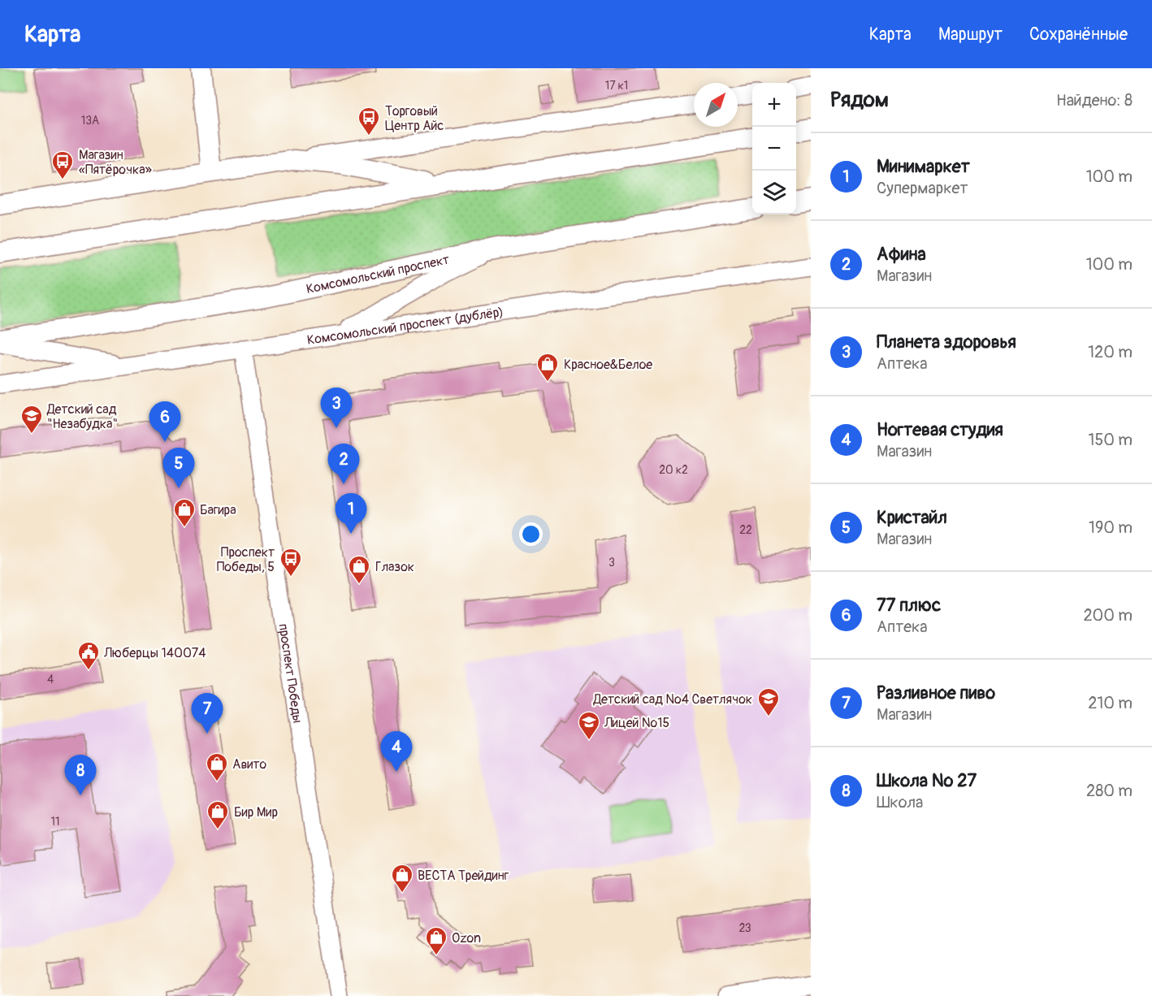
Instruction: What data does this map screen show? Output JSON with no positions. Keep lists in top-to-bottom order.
{
  "streets": {
    "main road": ["Комсомольский проспект"],
    "street": ["Комсомольский проспект (дублёр)", "проспект Победы"]
  },
  "crossings": [
    ["Комсомольский проспект (дублёр)", "проспект Победы"]
  ],
  "places": {
    "bus stop": ["Торговый Центр Айс", "Магазин «Пятёрочка»", "Проспект Победы, 5"],
    "shop": [
      "Красное&Белое",
      "Багира",
      "Глазок",
      "Авито",
      "Бир Мир",
      "ВЕСТА Трейдинг",
      "Ozon"
    ],
    "school or university": ["Детский сад \"Незабудка\"", "Детский сад №4 Светлячок", "Лицей №15"],
    "public building": ["Люберцы 140074"]
  },
  "house_numbers": [
    "17 к1",
    "13А",
    "20 к2",
    "22",
    "3",
    "4",
    "11",
    "23"
  ],
  "north": "top right",
  "page": {
    "header": "Карта",
    "nav": ["Карта", "Маршрут", "Сохранённые"],
    "heading": ["Рядом", "Найдено: 8"],
    "map_buttons": ["+", "−"],
    "list": [
      {
        "mark": "1",
        "name": "Минимаркет",
        "note": "Супермаркет",
        "value": "100 m"
      },
      {
        "mark": "2",
        "name": "Афина",
        "note": "Магазин",
        "value": "100 m"
      },
      {
        "mark": "3",
        "name": "Планета здоровья",
        "note": "Аптека",
        "value": "120 m"
      },
      {
        "mark": "4",
        "name": "Ногтевая студия",
        "note": "Магазин",
        "value": "150 m"
      },
      {
        "mark": "5",
        "name": "Кристайл",
        "note": "Магазин",
        "value": "190 m"
      },
      {
        "mark": "6",
        "name": "77 плюс",
        "note": "Аптека",
        "value": "200 m"
      },
      {
        "mark": "7",
        "name": "Разливное пиво",
        "note": "Магазин",
        "value": "210 m"
      },
      {
        "mark": "8",
        "name": "Школа № 27",
        "note": "Школа",
        "value": "280 m"
      }
    ],
    "pins": [
      "3",
      "6",
      "2",
      "5",
      "1",
      "7",
      "4",
      "8"
    ]
  }
}
